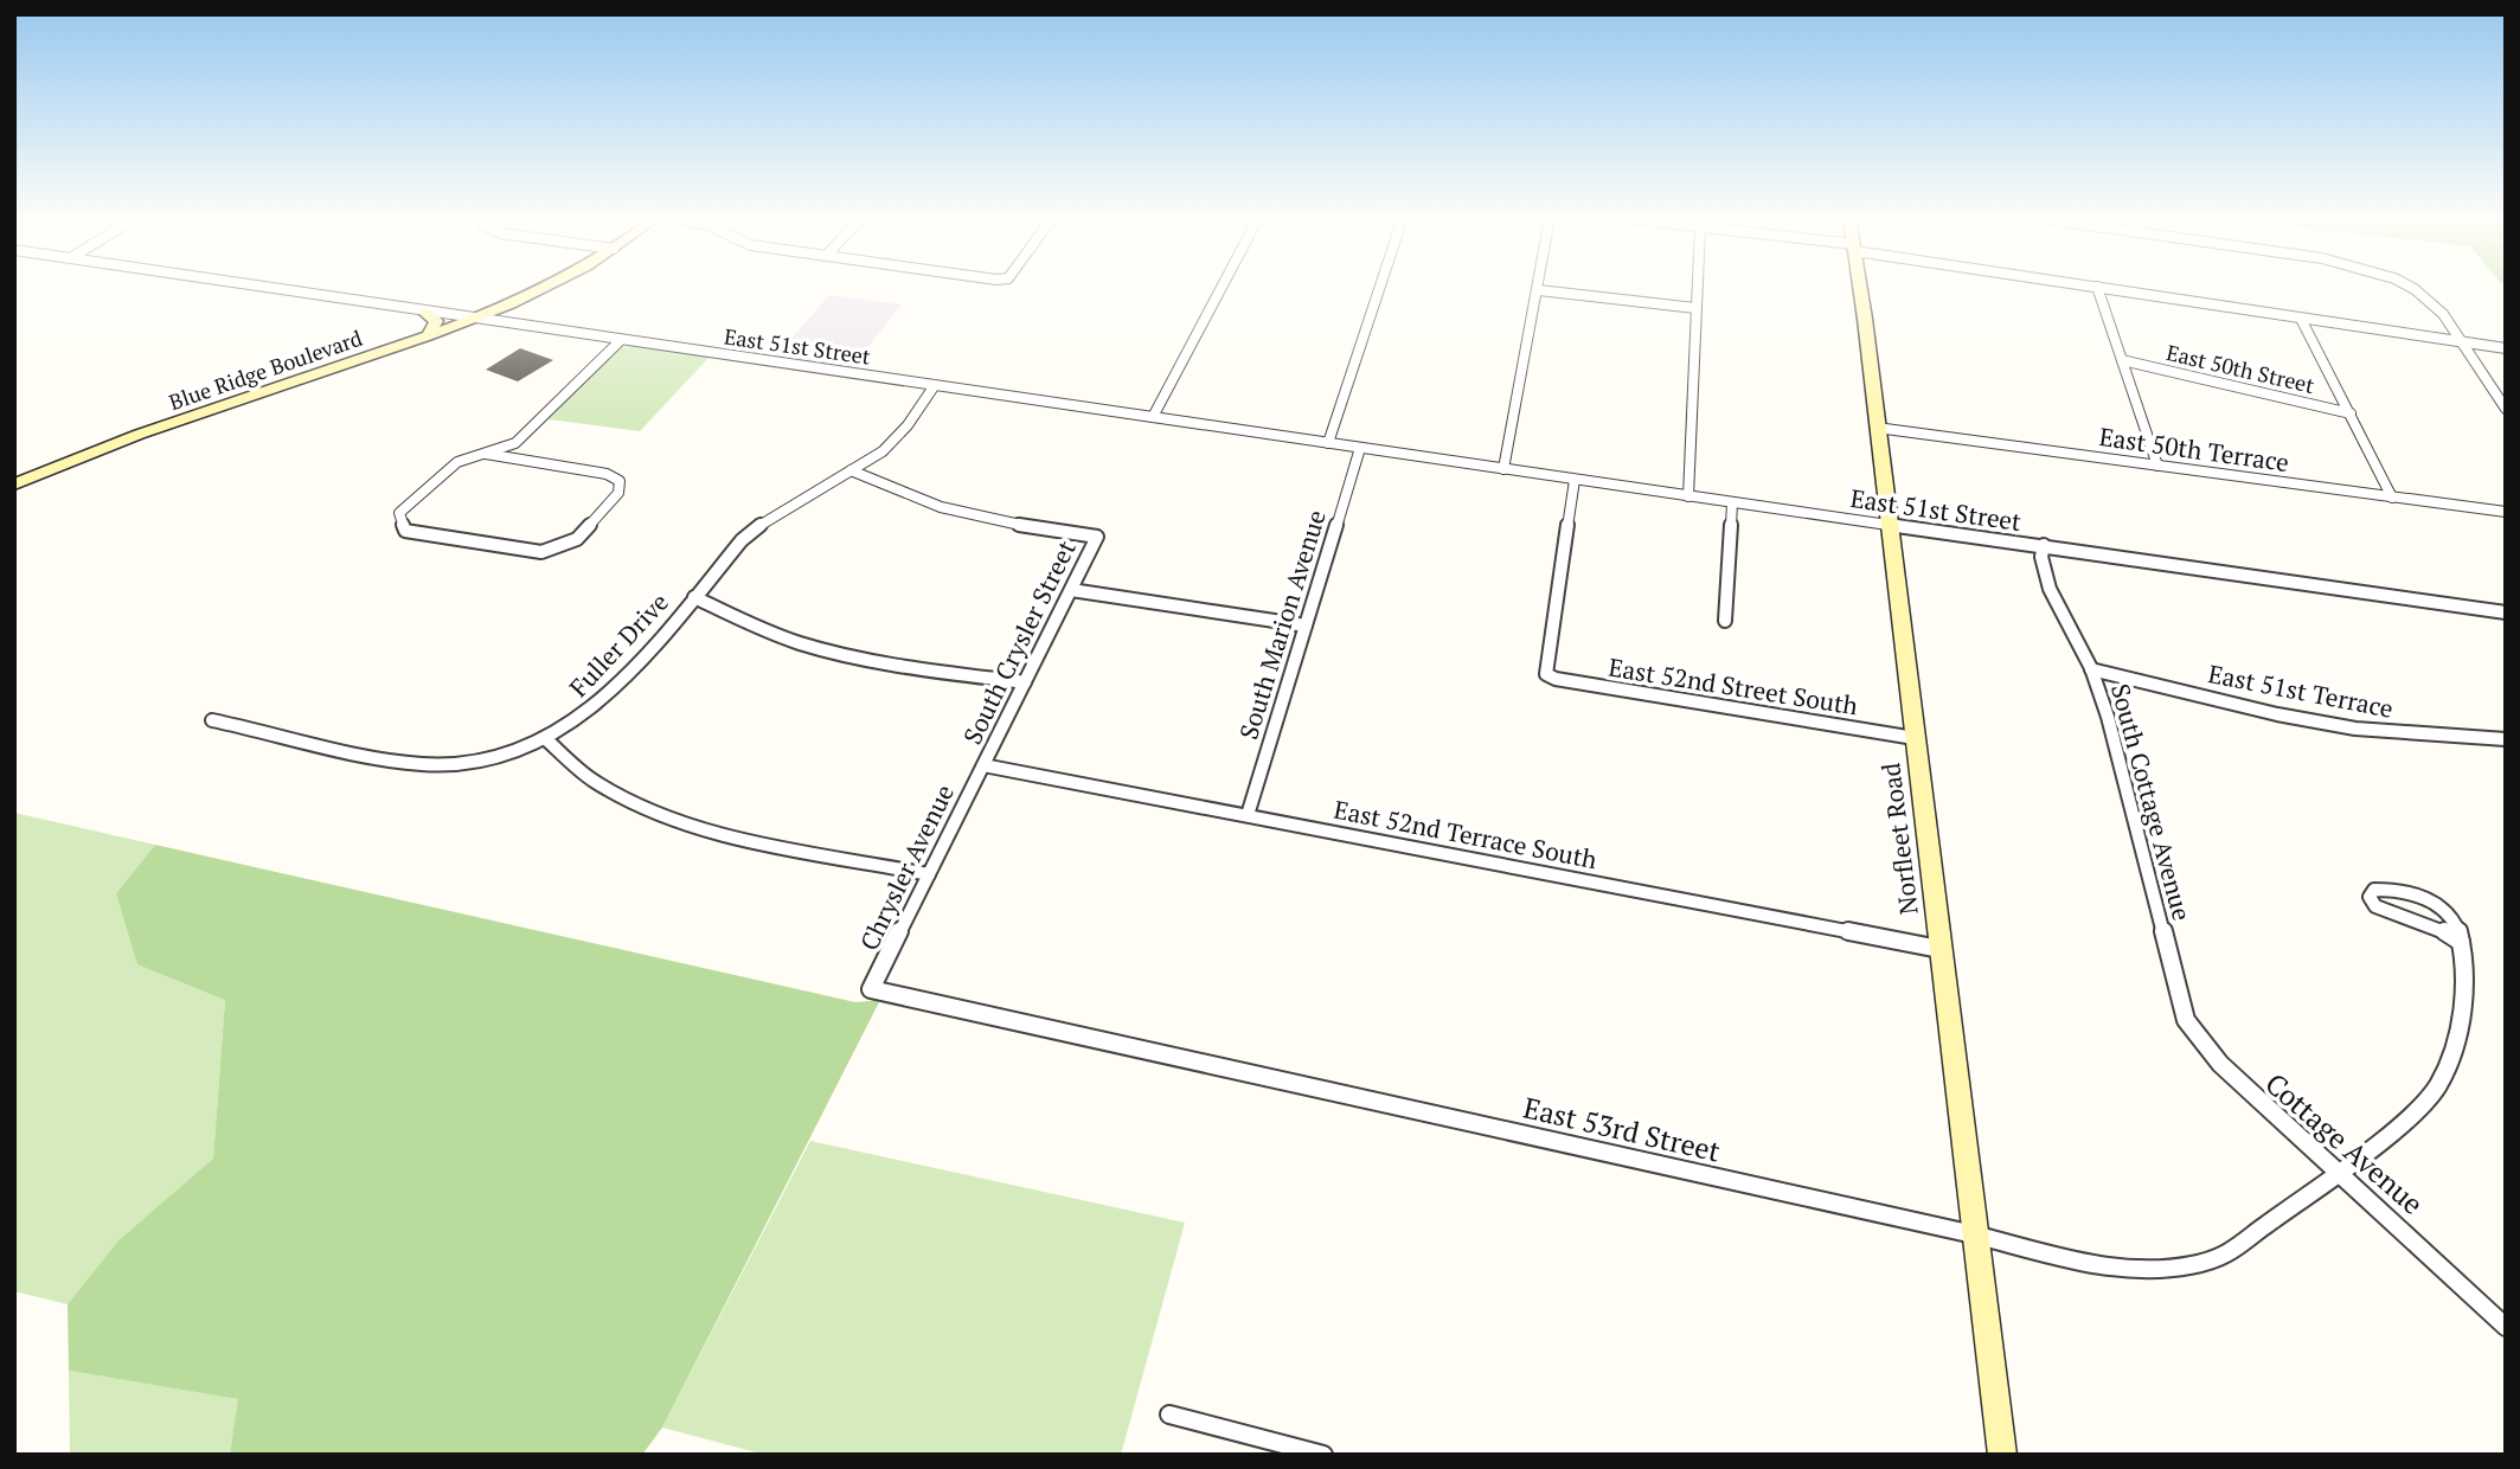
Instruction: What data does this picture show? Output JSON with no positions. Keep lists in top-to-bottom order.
{
  "streets": {
    "street": [
      "East 51st Street",
      "East 50th Street",
      "Blue Ridge Boulevard",
      "East 50th Terrace",
      "South Marion Avenue",
      "South Crysler Street",
      "Fuller Drive",
      "East 52nd Street South",
      "East 51st Terrace",
      "South Cottage Avenue",
      "East 52nd Terrace South",
      "Norfleet Road",
      "Chrysler Avenue",
      "East 53rd Street",
      "Cottage Avenue"
    ]
  },
  "crossings": [
    ["East 51st Street", "Blue Ridge Boulevard"],
    ["East 51st Street", "South Marion Avenue"],
    ["East 51st Street", "Fuller Drive"],
    ["East 51st Street", "East 52nd Street South"],
    ["East 51st Street", "South Cottage Avenue"],
    ["East 51st Street", "Norfleet Road"],
    ["East 50th Terrace", "Norfleet Road"],
    ["South Marion Avenue", "East 52nd Terrace South"],
    ["South Crysler Street", "Fuller Drive"],
    ["South Crysler Street", "East 52nd Terrace South"],
    ["South Crysler Street", "Chrysler Avenue"],
    ["East 52nd Street South", "Norfleet Road"],
    ["East 51st Terrace", "South Cottage Avenue"],
    ["South Cottage Avenue", "Cottage Avenue"],
    ["East 52nd Terrace South", "Norfleet Road"],
    ["East 52nd Terrace South", "Chrysler Avenue"],
    ["Norfleet Road", "East 53rd Street"],
    ["Chrysler Avenue", "East 53rd Street"],
    ["East 53rd Street", "Cottage Avenue"]
  ]
}
